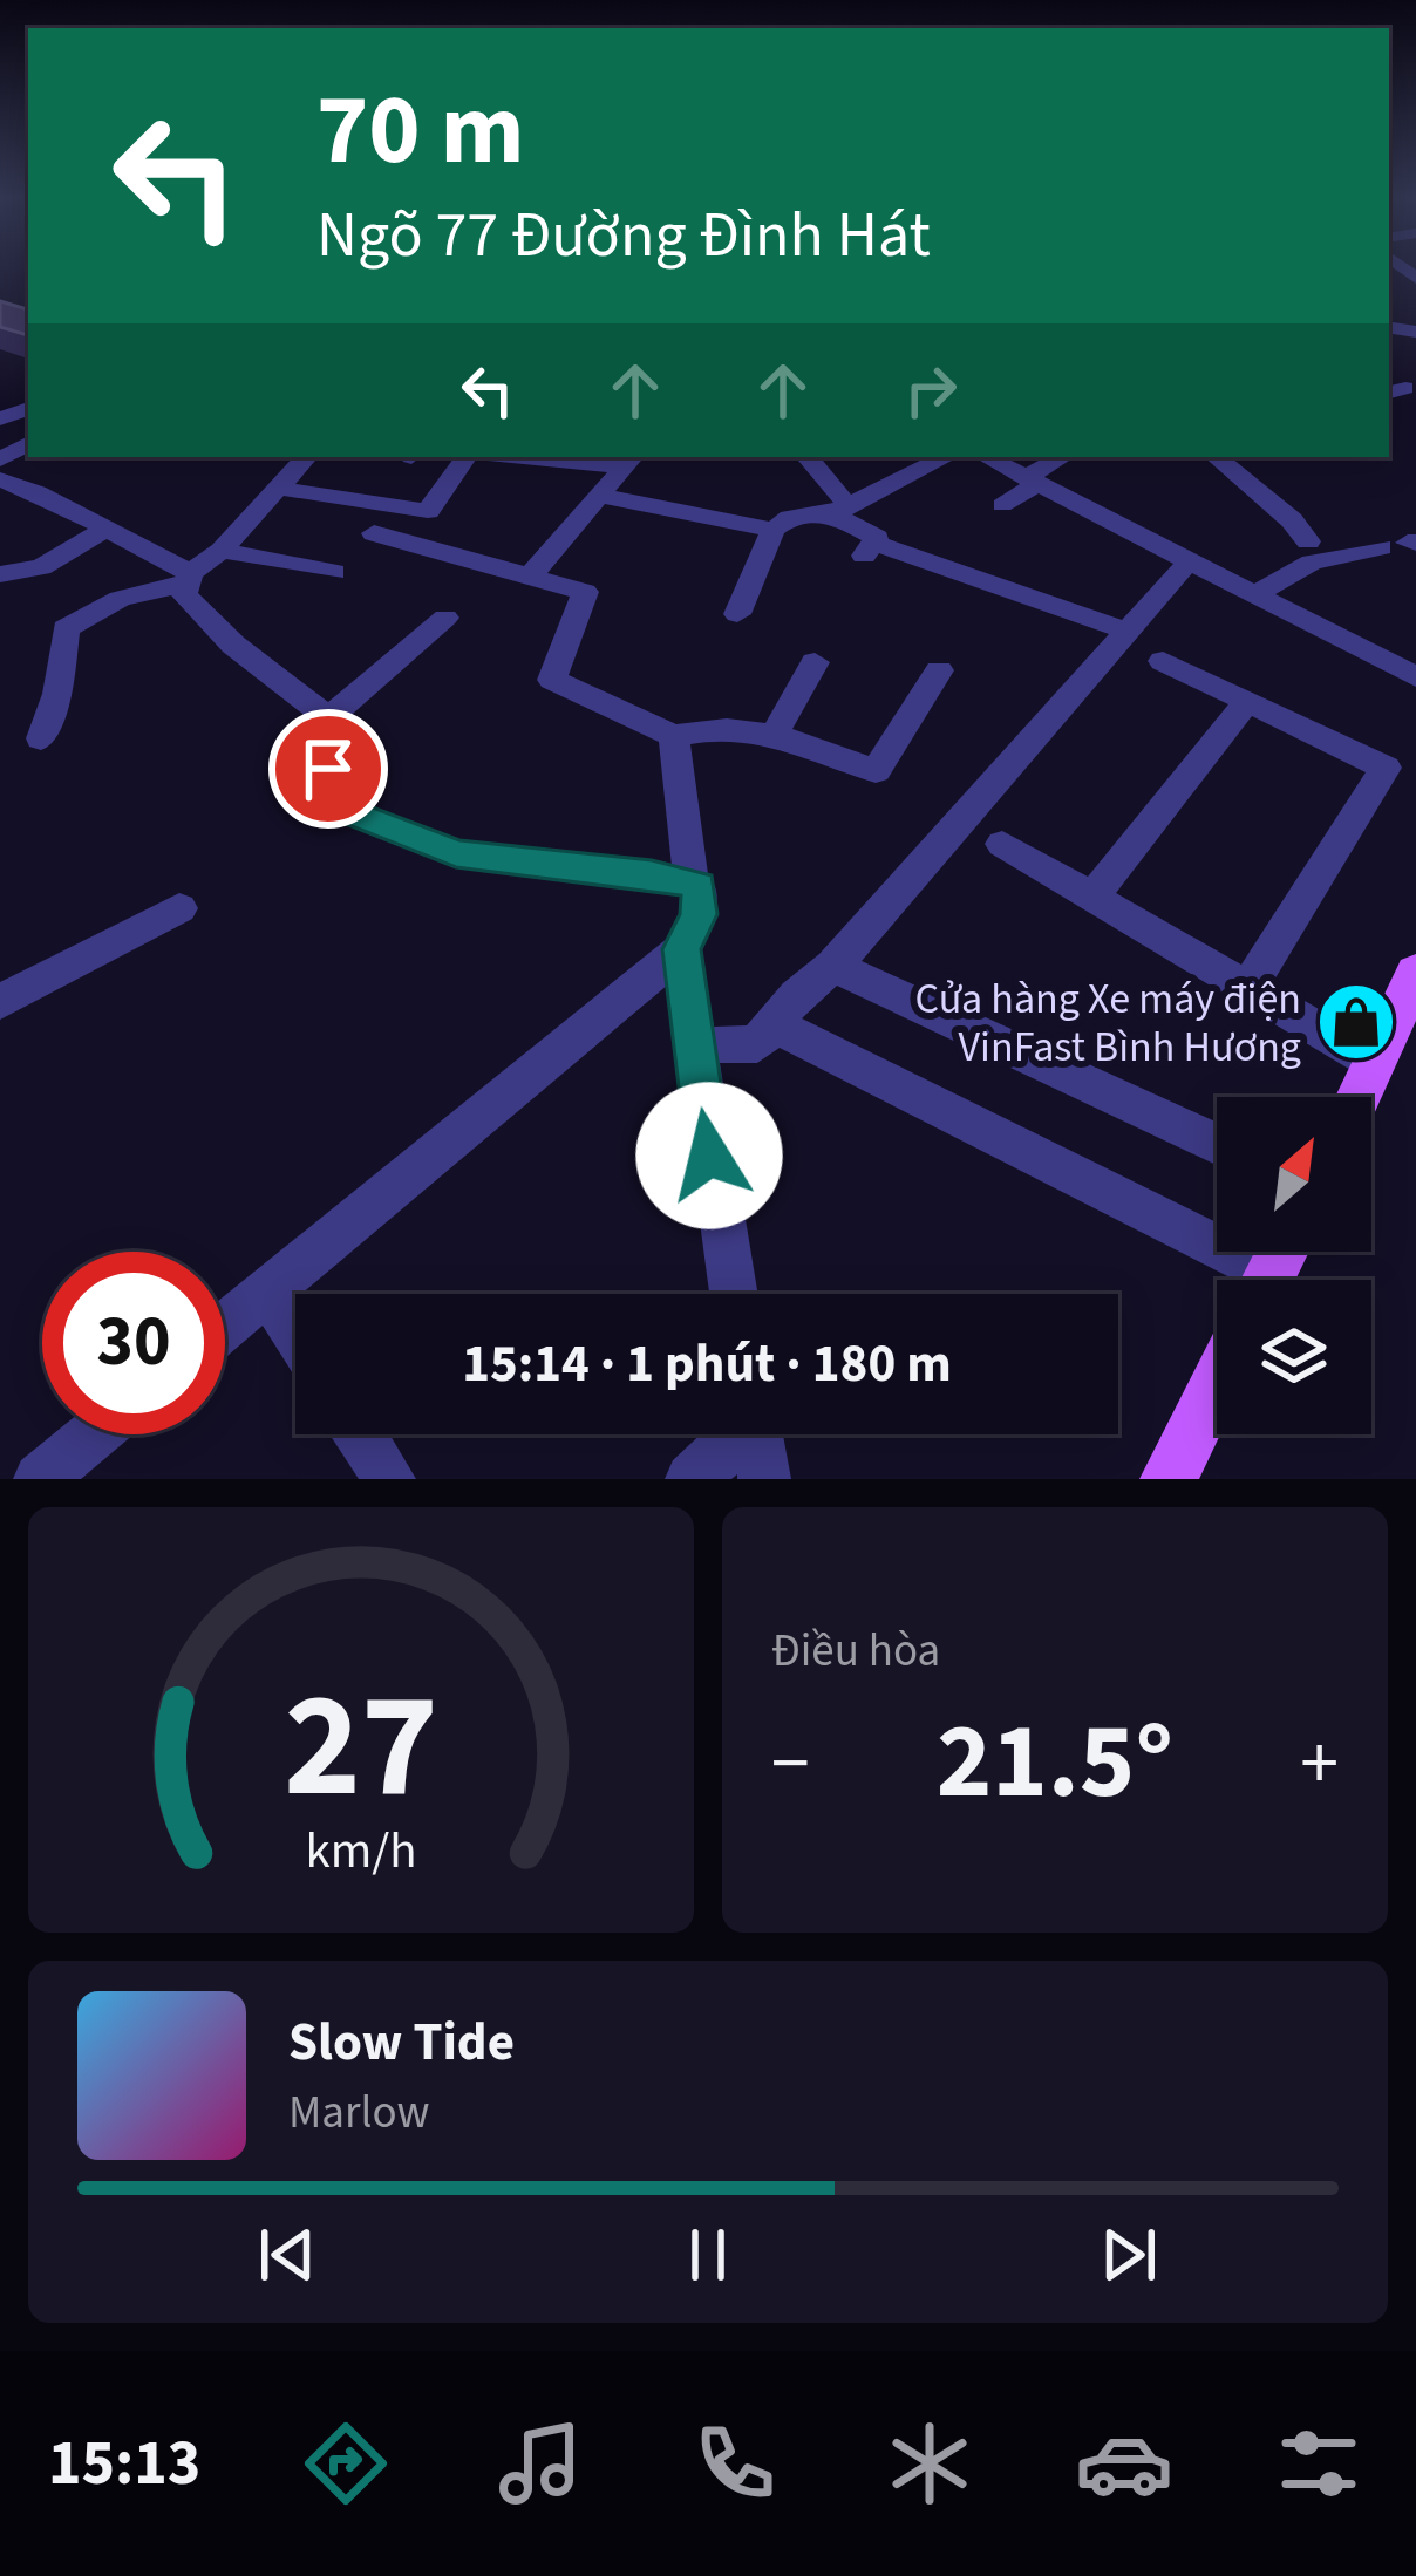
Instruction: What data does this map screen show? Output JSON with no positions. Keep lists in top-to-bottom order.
{
  "places": {
    "shop": ["Cửa hàng Xe máy điện VinFast Bình Hương"]
  },
  "north": "top right",
  "page": {
    "turn": ["70 m", "Ngõ 77 Đường Đình Hát"],
    "limit": "30",
    "trip": "15:14 · 1 phút · 180 m",
    "tile": "Điều hòa",
    "heat": ["−", "21.5°", "+"],
    "song": ["Slow Tide", "Marlow"],
    "tabs": "15:13",
    "gauge": ["27", "km/h"]
  }
}
